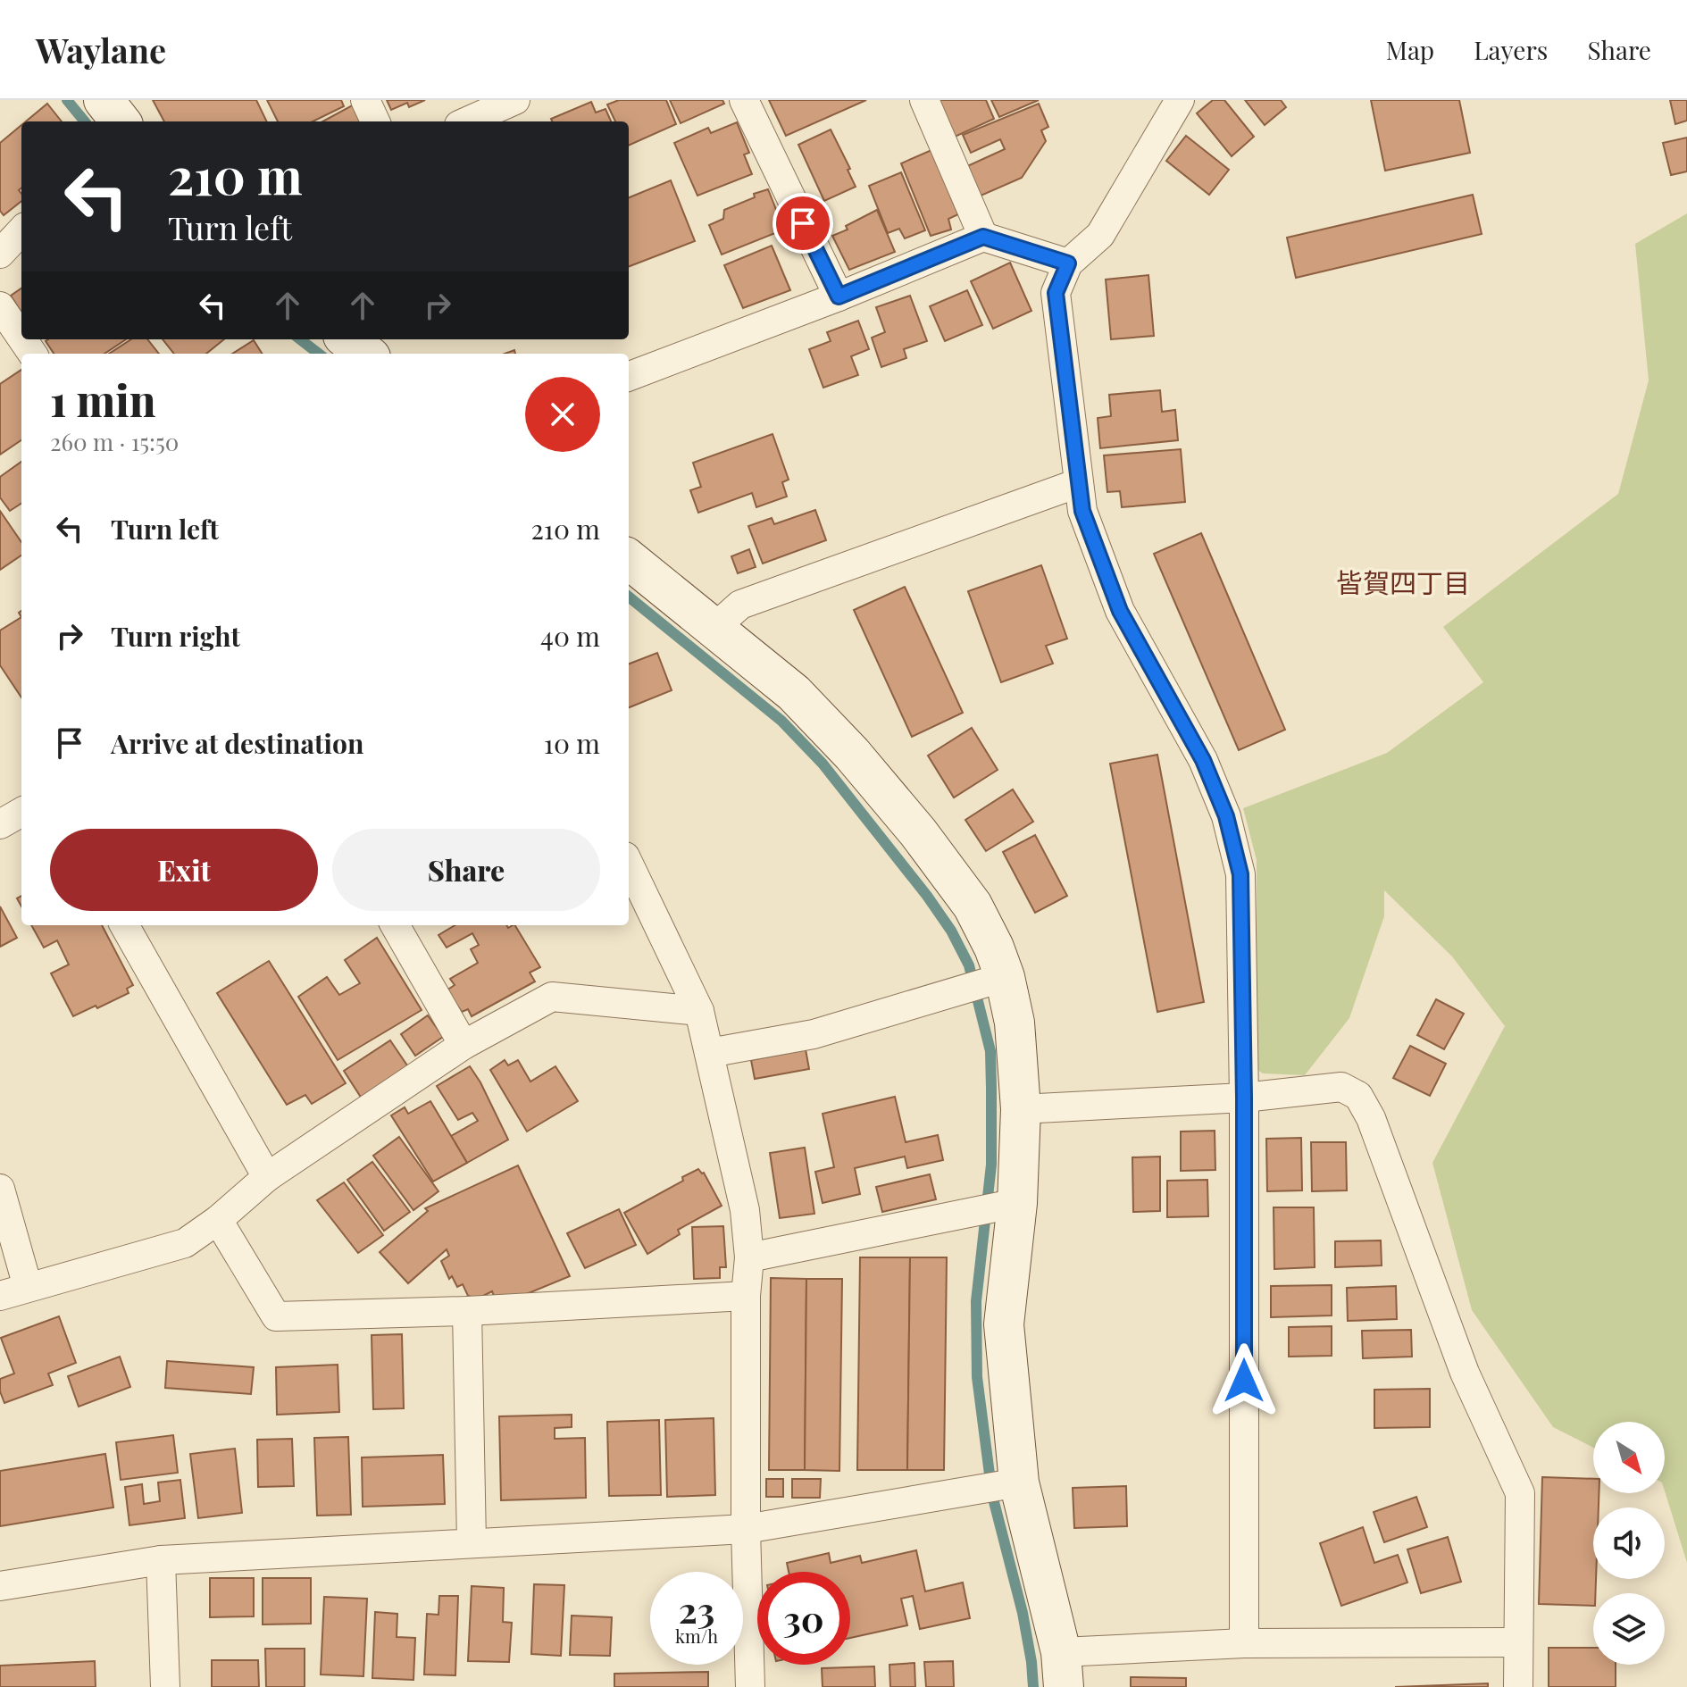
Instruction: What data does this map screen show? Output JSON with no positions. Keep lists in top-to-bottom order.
{
  "districts": ["皆賀四丁目"],
  "north": "bottom right",
  "page": {
    "header": "Waylane",
    "nav": ["Map", "Layers", "Share"],
    "turn": ["210 m", "Turn left"],
    "heading": ["1 min", "260 m · 15:50"],
    "list": [
      {
        "name": "Turn left",
        "value": "210 m"
      },
      {
        "name": "Turn right",
        "value": "40 m"
      },
      {
        "name": "Arrive at destination",
        "value": "10 m"
      }
    ],
    "buttons": ["Exit", "Share"],
    "speed": "23 km/h",
    "limit": "30"
  }
}
